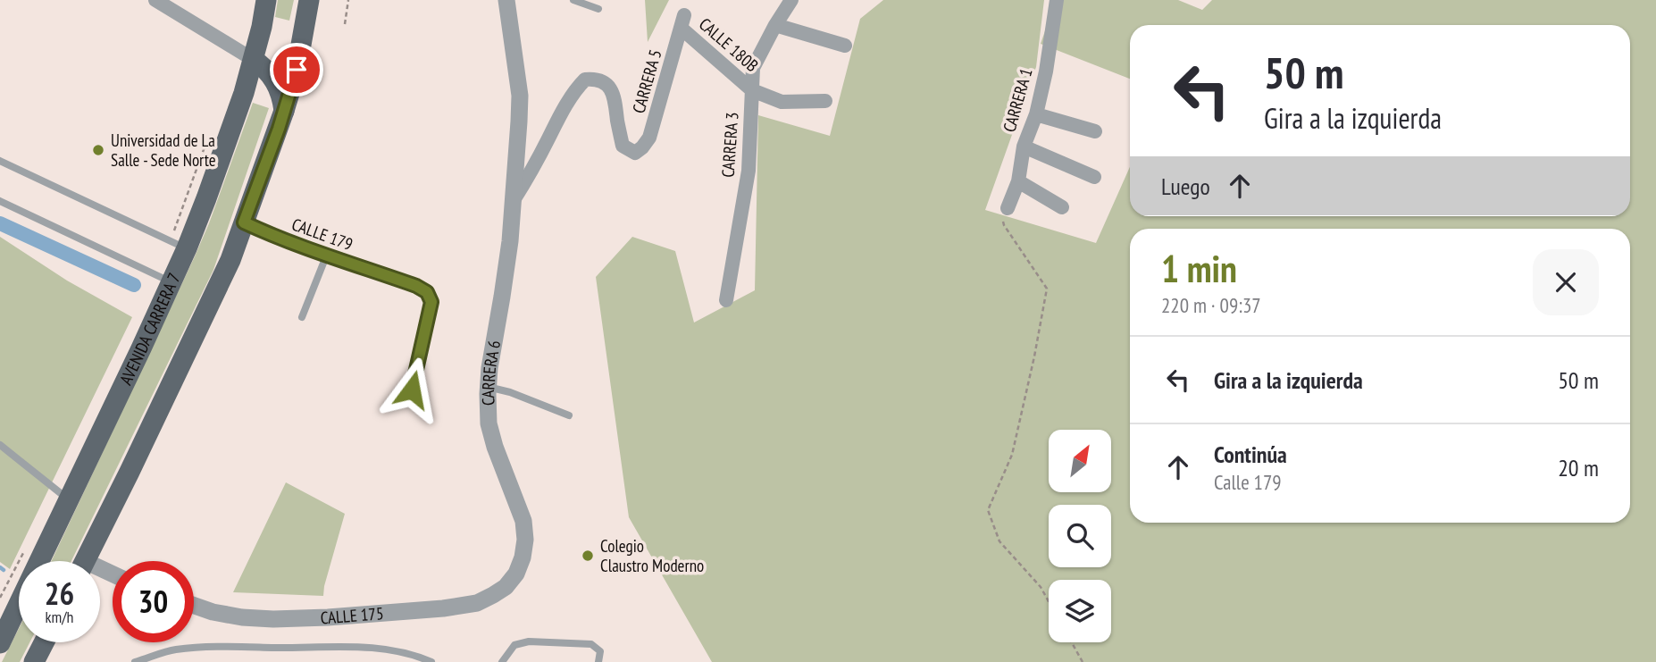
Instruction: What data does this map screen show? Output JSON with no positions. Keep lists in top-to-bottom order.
{
  "streets": {
    "main road": ["AVENIDA CARRERA 7"],
    "street": [
      "CALLE 180B",
      "CARRERA 5",
      "CARRERA 1",
      "CARRERA 3",
      "CALLE 179",
      "CARRERA 6",
      "CALLE 175"
    ]
  },
  "crossings": [
    ["CALLE 180B", "CARRERA 5"],
    ["CALLE 180B", "CARRERA 3"],
    ["CARRERA 5", "CARRERA 6"],
    ["CARRERA 6", "CALLE 175"]
  ],
  "places": ["Universidad de La Salle - Sede Norte", "Colegio Claustro Moderno"],
  "north": "top right",
  "page": {
    "turn": ["50 m", "Gira a la izquierda"],
    "then": "Luego",
    "heading": ["1 min", "220 m · 09:37"],
    "list": [
      {
        "name": "Gira a la izquierda",
        "value": "50 m"
      },
      {
        "name": "Continúa",
        "note": "Calle 179",
        "value": "20 m"
      }
    ],
    "speed": "26 km/h",
    "limit": "30"
  }
}
